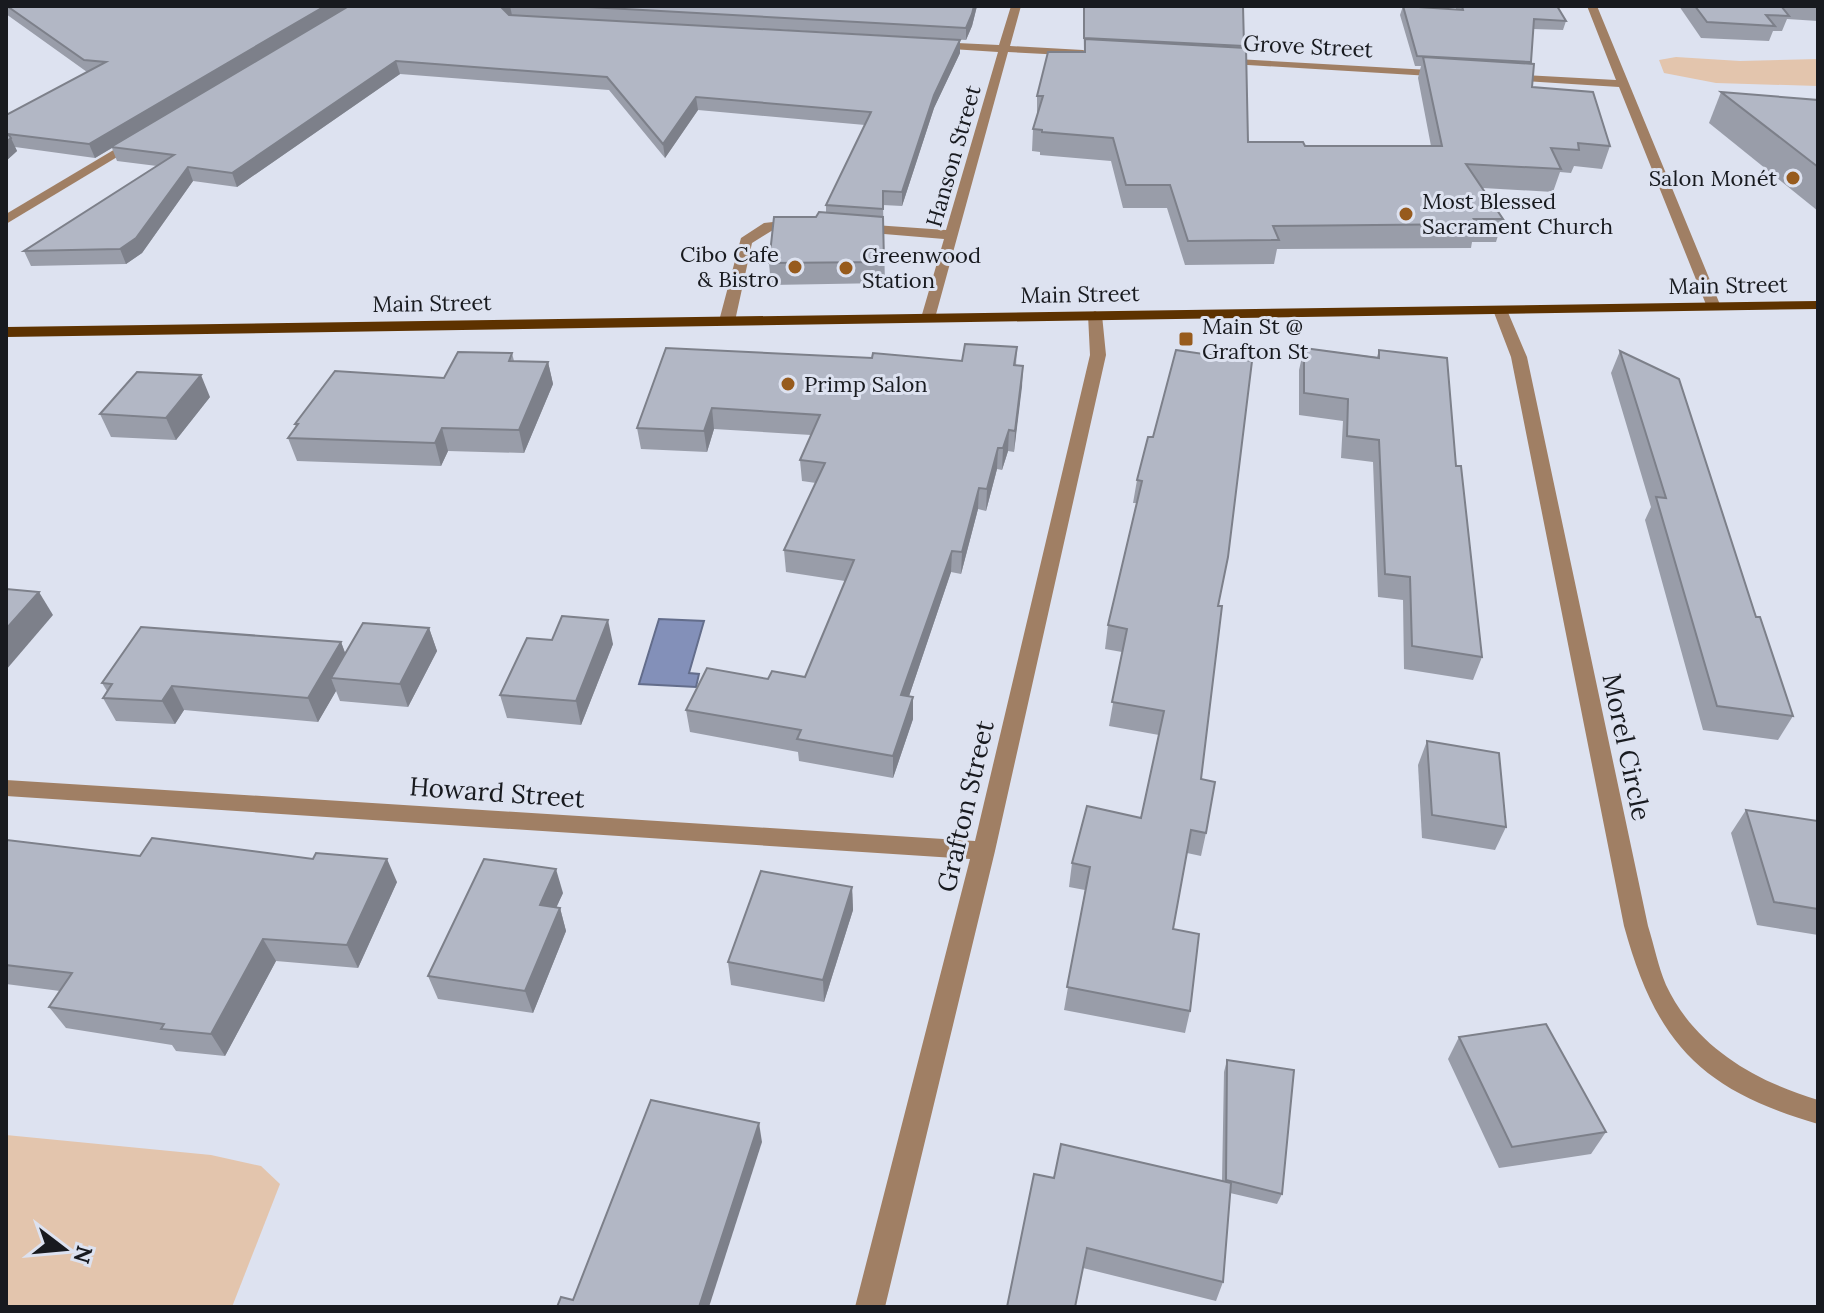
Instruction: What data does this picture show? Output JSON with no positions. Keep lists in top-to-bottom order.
{
  "streets": {
    "main road": ["Main Street"],
    "street": [
      "Grove Street",
      "Hanson Street",
      "Morel Circle",
      "Howard Street",
      "Grafton Street"
    ]
  },
  "crossings": [
    ["Hanson Street", "Main Street"],
    ["Main Street", "Morel Circle"],
    ["Main Street", "Grafton Street"],
    ["Howard Street", "Grafton Street"]
  ],
  "places": {
    "other": [
      "Salon Monét",
      "Most Blessed Sacrament Church",
      "Cibo Cafe & Bistro",
      "Greenwood Station",
      "Primp Salon"
    ],
    "transit": ["Main St @ Grafton St"]
  },
  "north": "right"
}
